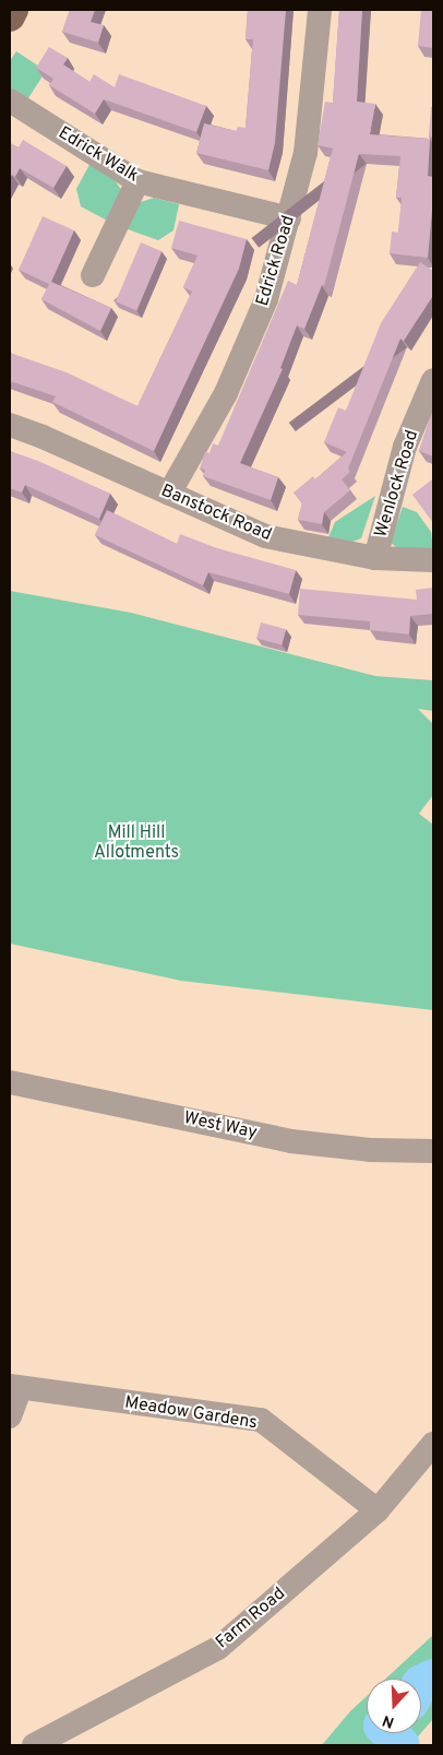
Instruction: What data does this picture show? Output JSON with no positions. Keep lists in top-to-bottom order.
{
  "streets": {
    "street": [
      "Edrick Walk",
      "Edrick Road",
      "Wenlock Road",
      "Banstock Road",
      "West Way",
      "Meadow Gardens",
      "Farm Road"
    ]
  },
  "crossings": [
    ["Edrick Walk", "Edrick Road"],
    ["Edrick Road", "Banstock Road"],
    ["Wenlock Road", "Banstock Road"],
    ["Meadow Gardens", "Farm Road"]
  ],
  "parks": ["Mill Hill Allotments"],
  "north": "bottom"
}
